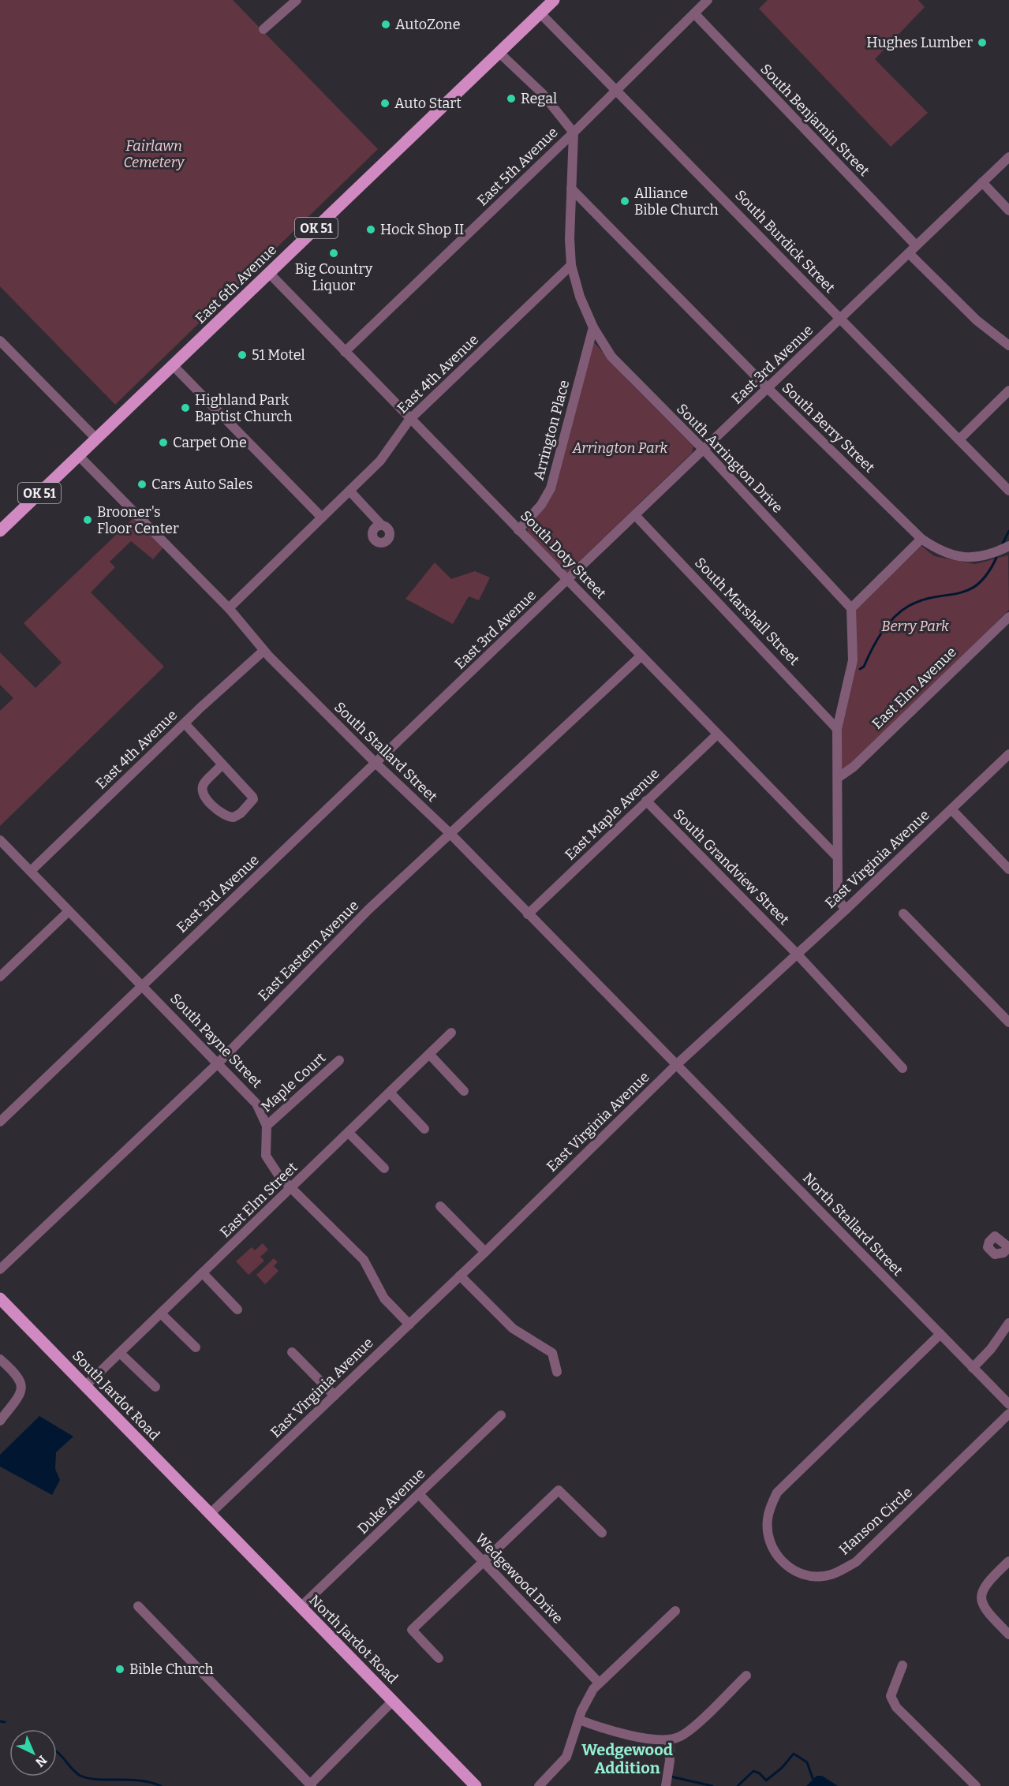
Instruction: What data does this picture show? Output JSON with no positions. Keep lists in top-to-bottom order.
{
  "streets": {
    "main road": [
      "OK 51",
      "East 6th Avenue",
      "South Jardot Road",
      "North Jardot Road"
    ],
    "street": [
      "South Benjamin Street",
      "East 5th Avenue",
      "South Burdick Street",
      "East 3rd Avenue",
      "East 4th Avenue",
      "South Berry Street",
      "Arrington Place",
      "South Arrington Drive",
      "South Doty Street",
      "South Marshall Street",
      "East Elm Avenue",
      "South Stallard Street",
      "East Maple Avenue",
      "East Virginia Avenue",
      "South Grandview Street",
      "East Eastern Avenue",
      "South Payne Street",
      "Maple Court",
      "East Elm Street",
      "North Stallard Street",
      "Duke Avenue",
      "Hanson Circle",
      "Wedgewood Drive"
    ]
  },
  "crossings": [
    ["South Benjamin Street", "East 5th Avenue"],
    ["South Benjamin Street", "East 3rd Avenue"],
    ["East 5th Avenue", "South Burdick Street"],
    ["East 5th Avenue", "South Arrington Drive"],
    ["East 5th Avenue", "South Doty Street"],
    ["South Burdick Street", "East 6th Avenue"],
    ["South Burdick Street", "East 3rd Avenue"],
    ["East 6th Avenue", "South Doty Street"],
    ["East 6th Avenue", "South Stallard Street"],
    ["East 3rd Avenue", "South Berry Street"],
    ["East 3rd Avenue", "South Arrington Drive"],
    ["East 3rd Avenue", "South Doty Street"],
    ["East 3rd Avenue", "South Marshall Street"],
    ["East 3rd Avenue", "South Stallard Street"],
    ["East 3rd Avenue", "South Payne Street"],
    ["East 4th Avenue", "South Arrington Drive"],
    ["East 4th Avenue", "South Doty Street"],
    ["East 4th Avenue", "South Stallard Street"],
    ["East 4th Avenue", "South Payne Street"],
    ["South Berry Street", "South Arrington Drive"],
    ["Arrington Place", "South Arrington Drive"],
    ["Arrington Place", "South Doty Street"],
    ["South Doty Street", "East Maple Avenue"],
    ["South Doty Street", "East Eastern Avenue"],
    ["South Stallard Street", "East Maple Avenue"],
    ["South Stallard Street", "East Virginia Avenue"],
    ["South Stallard Street", "East Eastern Avenue"],
    ["South Stallard Street", "North Stallard Street"],
    ["East Maple Avenue", "South Grandview Street"],
    ["East Virginia Avenue", "South Grandview Street"],
    ["East Virginia Avenue", "South Payne Street"],
    ["East Virginia Avenue", "North Stallard Street"],
    ["East Virginia Avenue", "South Jardot Road"],
    ["East Virginia Avenue", "North Jardot Road"],
    ["East Eastern Avenue", "South Payne Street"],
    ["South Payne Street", "Maple Court"],
    ["South Payne Street", "East Elm Street"],
    ["East Elm Street", "South Jardot Road"],
    ["North Stallard Street", "Hanson Circle"],
    ["South Jardot Road", "North Jardot Road"],
    ["Duke Avenue", "Wedgewood Drive"],
    ["Duke Avenue", "North Jardot Road"]
  ],
  "districts": ["Wedgewood Addition"],
  "parks": ["Fairlawn Cemetery", "Arrington Park", "Berry Park"],
  "places": [
    "AutoZone",
    "Hughes Lumber",
    "Regal",
    "Auto Start",
    "Alliance Bible Church",
    "Hock Shop II",
    "Big Country Liquor",
    "51 Motel",
    "Highland Park Baptist Church",
    "Carpet One",
    "Cars Auto Sales",
    "Brooner's Floor Center",
    "Bible Church"
  ],
  "north": "bottom right"
}
